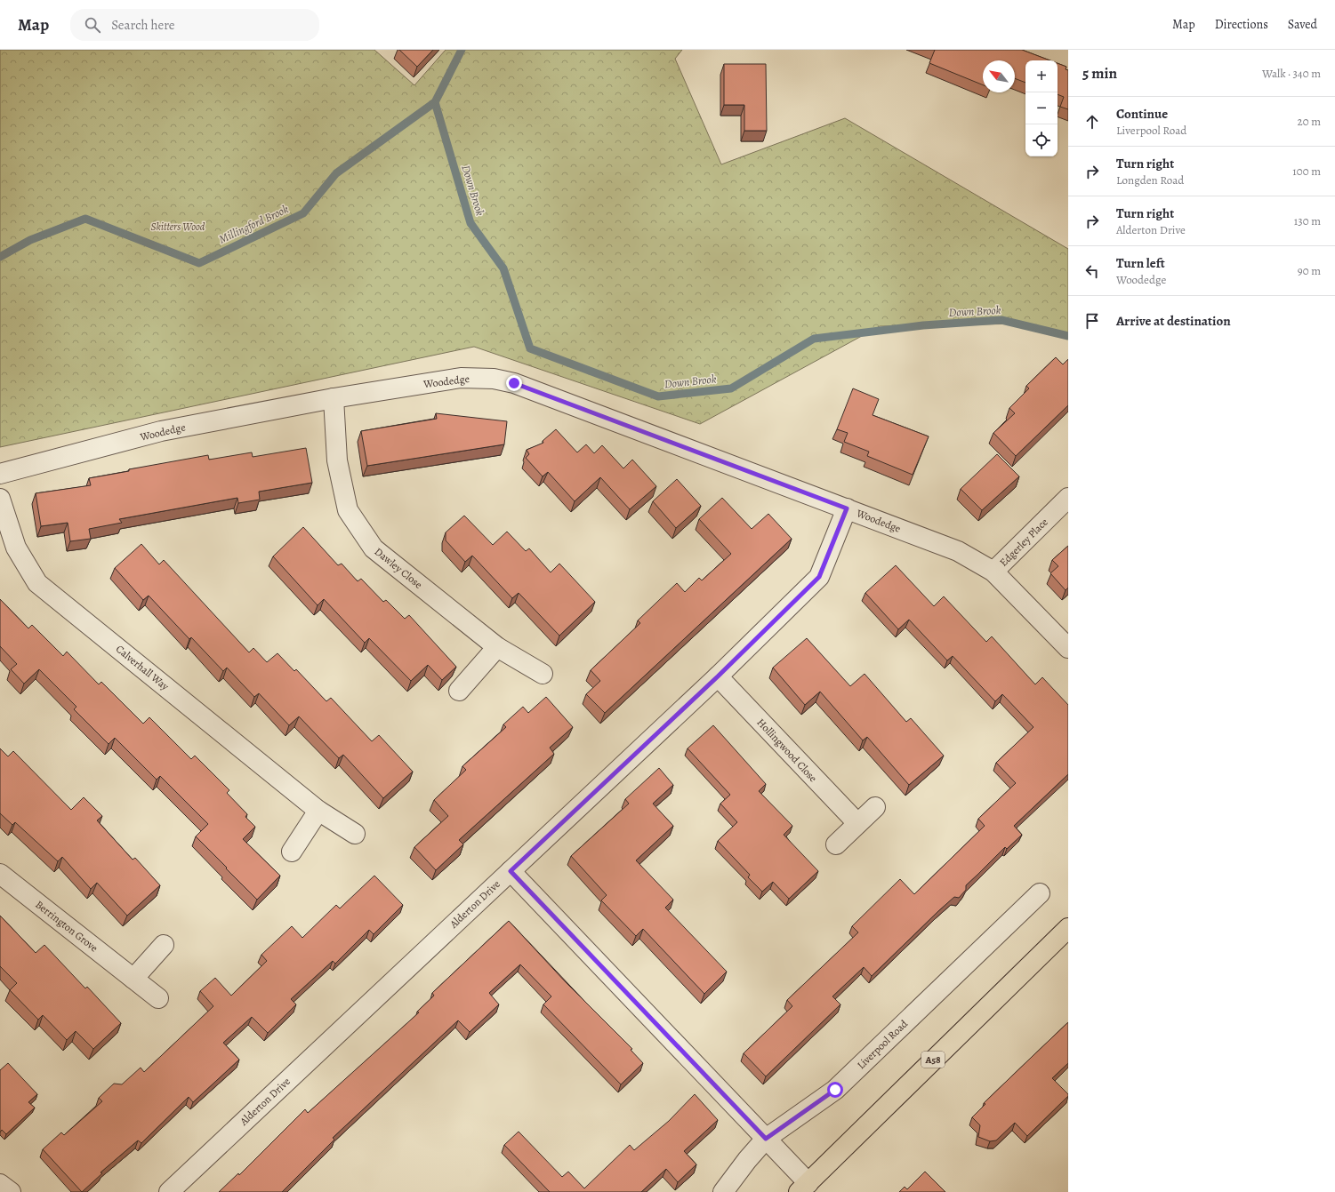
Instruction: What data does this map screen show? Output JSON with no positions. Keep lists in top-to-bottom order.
{
  "streets": {
    "main road": ["A58"],
    "street": [
      "Woodedge",
      "Edgerley Place",
      "Dawley Close",
      "Calverhall Way",
      "Hollingwood Close",
      "Alderton Drive",
      "Berrington Grove",
      "Liverpool Road"
    ]
  },
  "crossings": [
    ["Woodedge", "Edgerley Place"],
    ["Woodedge", "Dawley Close"],
    ["Woodedge", "Alderton Drive"],
    ["Hollingwood Close", "Alderton Drive"]
  ],
  "water": ["Down Brook", "Millingford Brook"],
  "parks": ["Skitters Wood"],
  "north": "top left",
  "page": {
    "header": "Map",
    "search": "Search here",
    "nav": ["Map", "Directions", "Saved"],
    "heading": ["5 min", "Walk · 340 m"],
    "map_buttons": ["+", "−"],
    "list": [
      ["Continue", "Liverpool Road", "20 m"],
      ["Turn right", "Longden Road", "100 m"],
      ["Turn right", "Alderton Drive", "130 m"],
      ["Turn left", "Woodedge", "90 m"],
      "Arrive at destination"
    ]
  }
}
